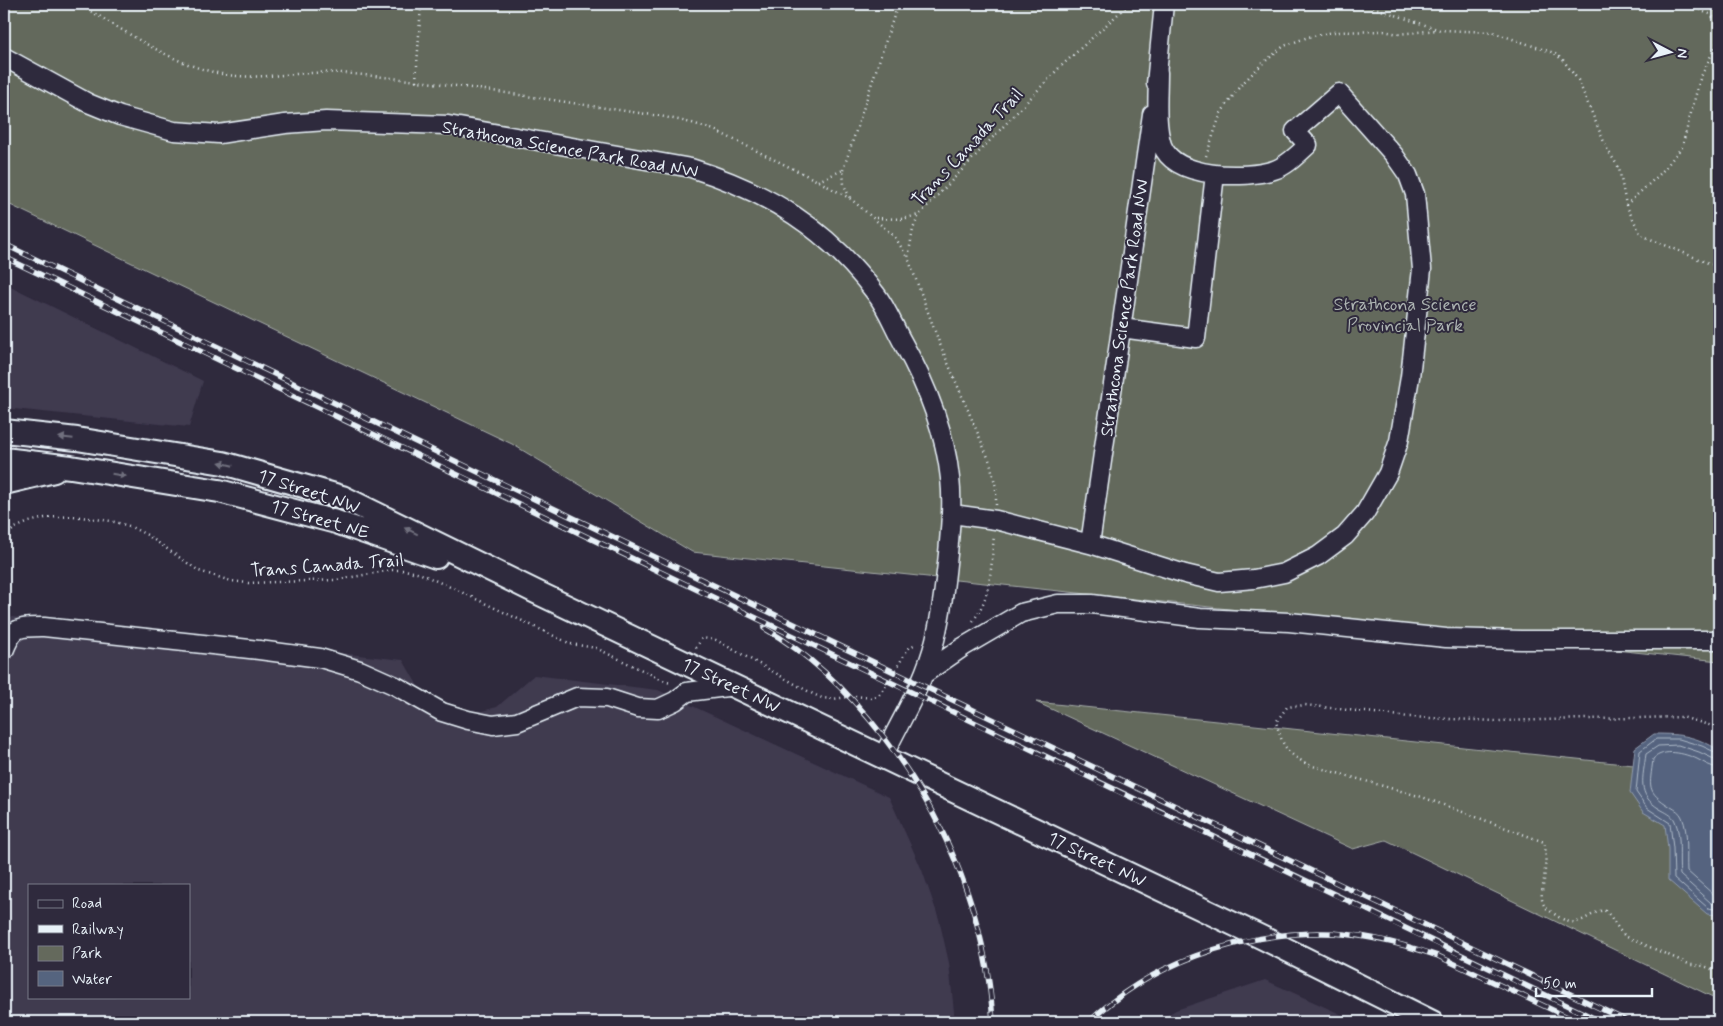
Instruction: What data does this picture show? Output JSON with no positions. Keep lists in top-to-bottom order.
{
  "streets": {
    "main road": ["17 Street NW", "17 Street NE"],
    "street": ["Strathcona Science Park Road NW"],
    "path": ["Trans Canada Trail"]
  },
  "crossings": [
    ["Strathcona Science Park Road NW", "17 Street NW"],
    ["17 Street NW", "17 Street NE"]
  ],
  "one_way": ["17 Street NW", "17 Street NE"],
  "parks": ["Strathcona Science Provincial Park"],
  "legend": [
    "Road",
    "Railway",
    "Park",
    "Water"
  ],
  "scale_bar": "50 m",
  "north": "right"
}
